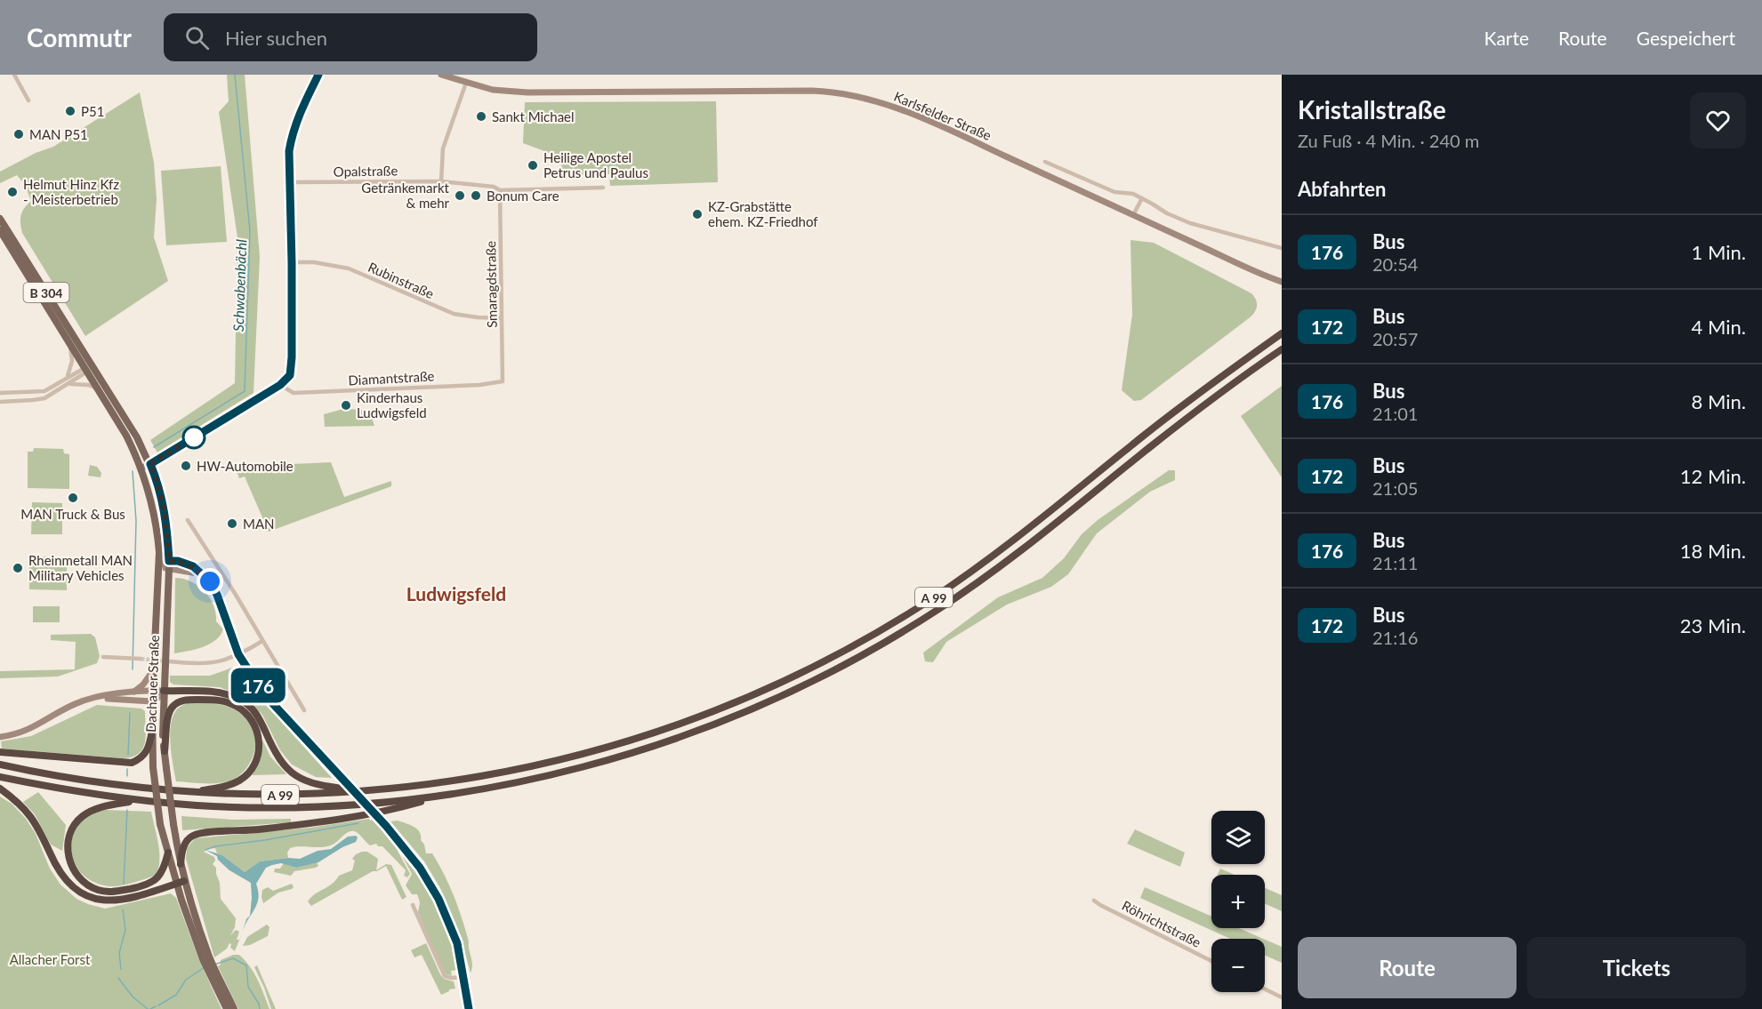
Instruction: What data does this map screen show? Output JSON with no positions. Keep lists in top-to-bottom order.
{
  "streets": {
    "highway": ["A 99"],
    "main road": ["B 304", "Dachauer Straße"],
    "street": [
      "Karlsfelder Straße",
      "Opalstraße",
      "Rubinstraße",
      "Smaragdstraße",
      "Diamantstraße",
      "Röhrichtstraße"
    ]
  },
  "crossings": [
    ["Opalstraße", "Smaragdstraße"],
    ["Rubinstraße", "Smaragdstraße"],
    ["Smaragdstraße", "Diamantstraße"]
  ],
  "districts": ["Ludwigsfeld"],
  "water": ["Schwabenbächl"],
  "parks": ["Allacher Forst"],
  "places": [
    "P51",
    "Sankt Michael",
    "MAN P51",
    "Heilige Apostel Petrus und Paulus",
    "Helmut Hinz Kfz - Meisterbetrieb",
    "Getränkemarkt & mehr",
    "Bonum Care",
    "KZ-Grabstätte ehem. KZ-Friedhof",
    "Kinderhaus Ludwigsfeld",
    "HW-Automobile",
    "MAN Truck & Bus",
    "MAN",
    "Rheinmetall MAN Military Vehicles"
  ],
  "lines": ["bus line 176"],
  "page": {
    "header": "Commutr",
    "search": "Hier suchen",
    "nav": ["Karte", "Route", "Gespeichert"],
    "on_map": "176",
    "heading": [
      ["Kristallstraße", "Zu Fuß · 4 Min. · 240 m"],
      "Abfahrten"
    ],
    "list": [
      {
        "mark": "176",
        "name": "Bus",
        "note": "20:54",
        "value": "1 Min."
      },
      {
        "mark": "172",
        "name": "Bus",
        "note": "20:57",
        "value": "4 Min."
      },
      {
        "mark": "176",
        "name": "Bus",
        "note": "21:01",
        "value": "8 Min."
      },
      {
        "mark": "172",
        "name": "Bus",
        "note": "21:05",
        "value": "12 Min."
      },
      {
        "mark": "176",
        "name": "Bus",
        "note": "21:11",
        "value": "18 Min."
      },
      {
        "mark": "172",
        "name": "Bus",
        "note": "21:16",
        "value": "23 Min."
      }
    ],
    "map_buttons": ["+", "−"],
    "buttons": ["Route", "Tickets"]
  }
}
